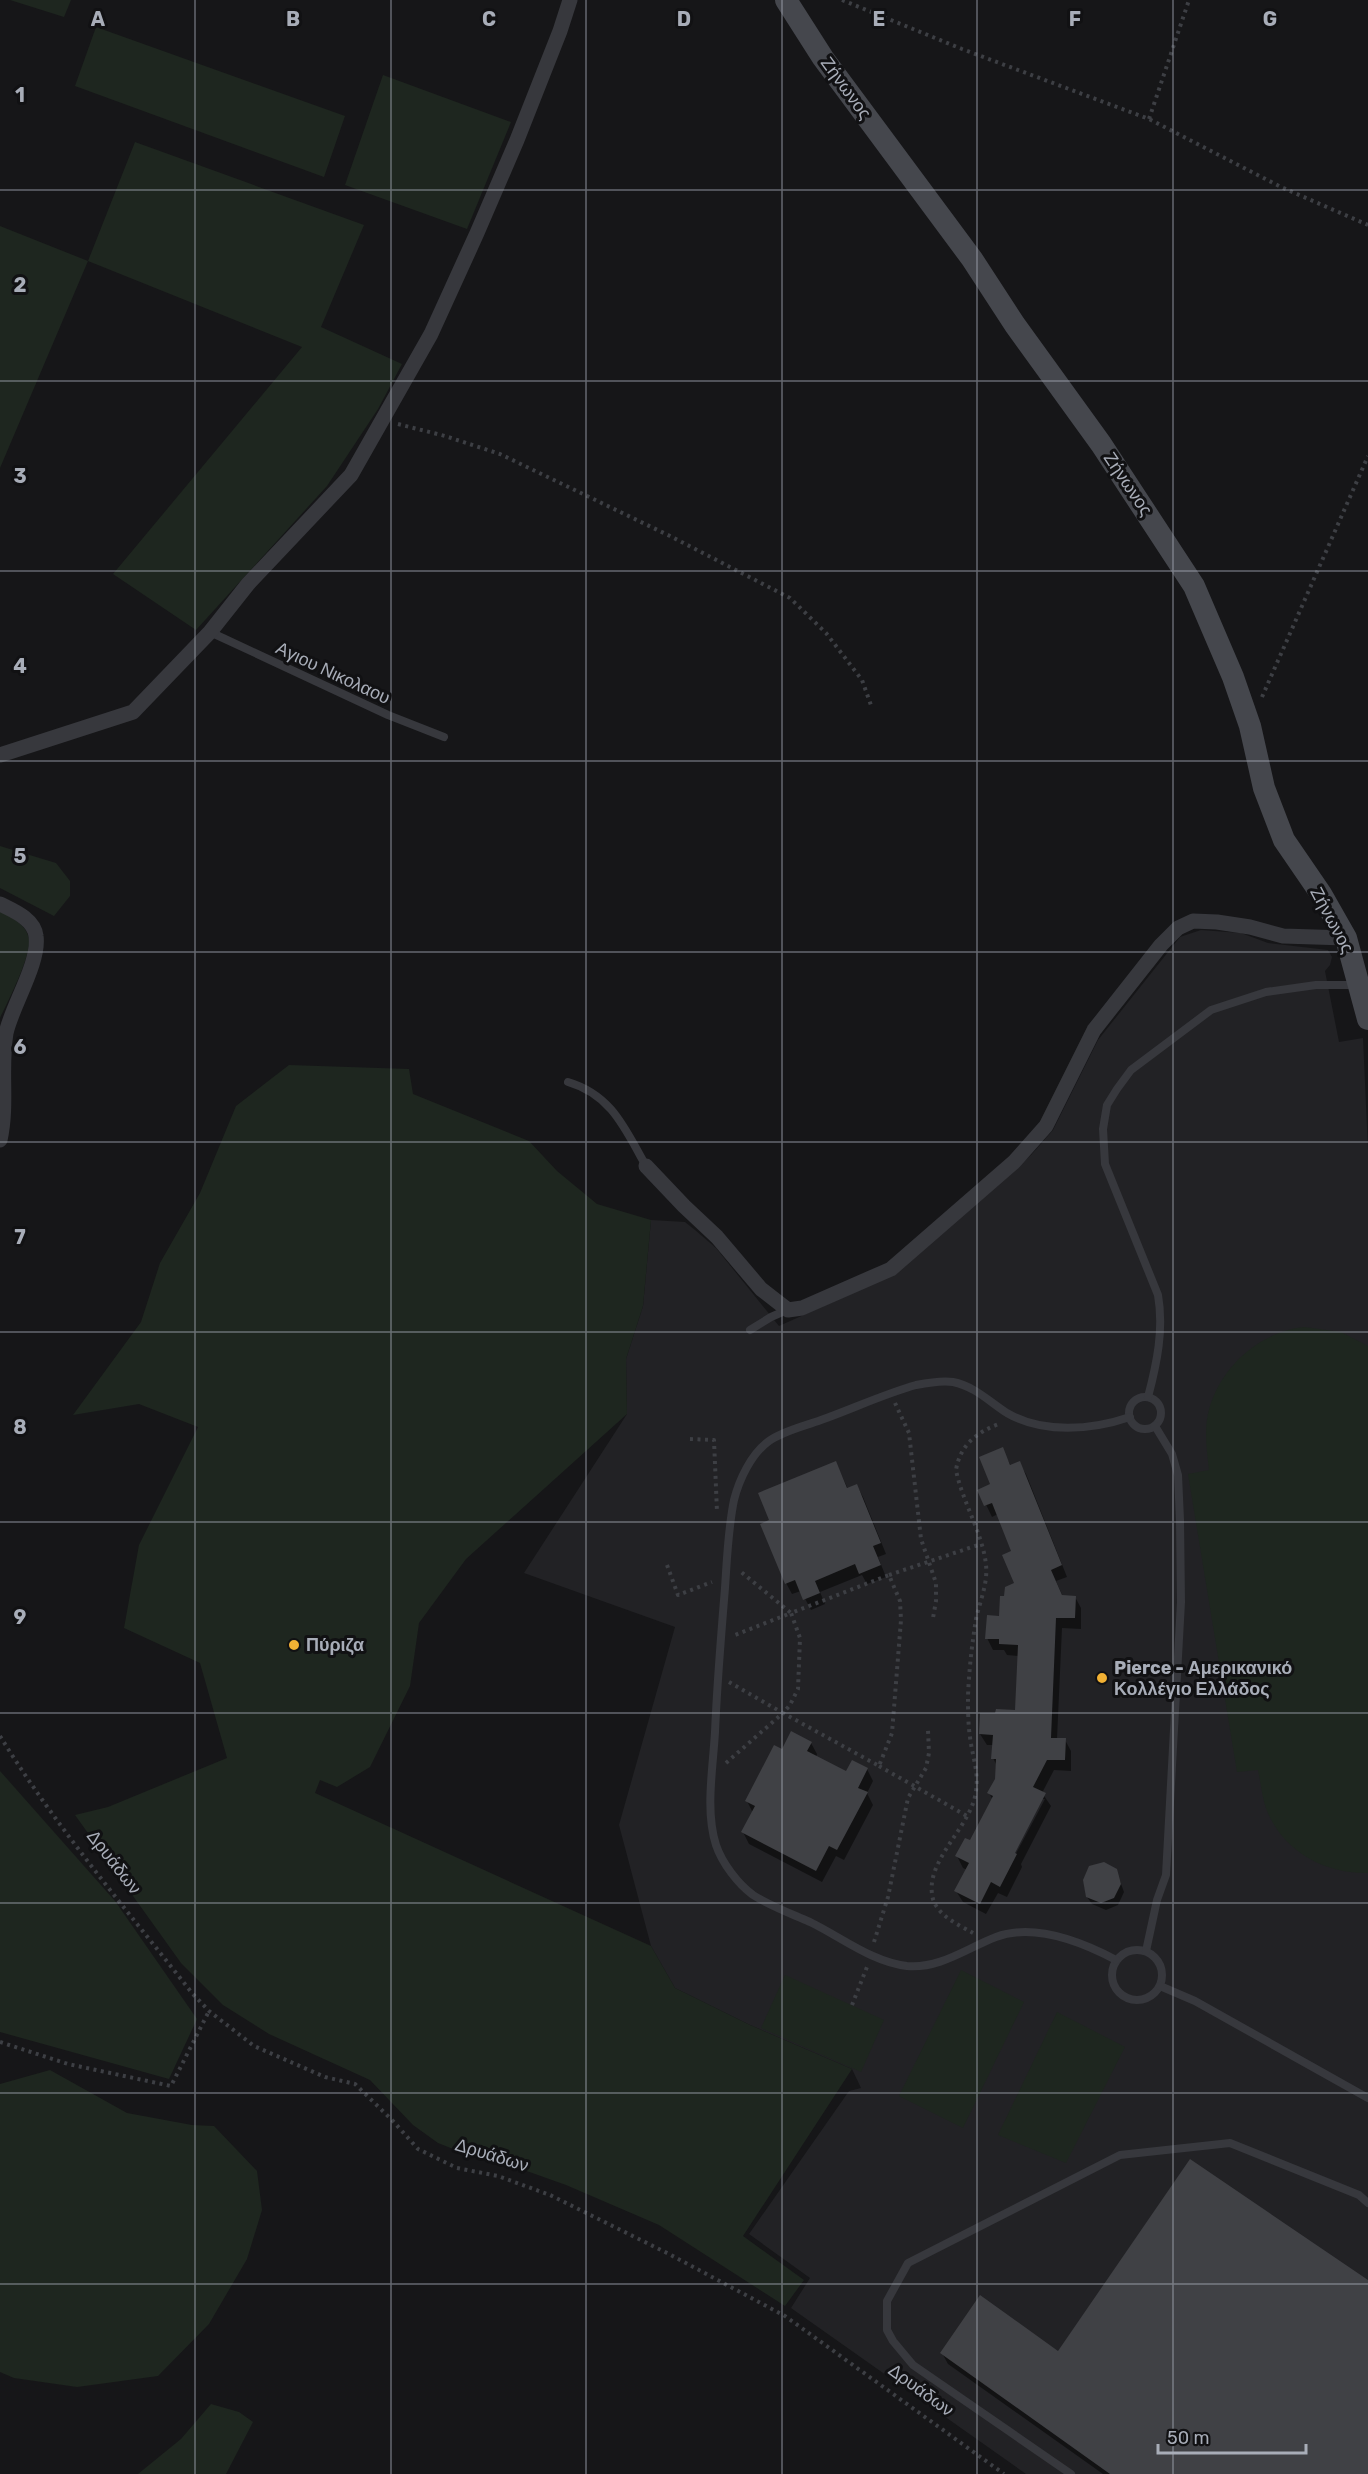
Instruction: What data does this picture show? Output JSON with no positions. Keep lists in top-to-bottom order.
{
  "streets": {
    "street": ["Ζήνωνος"],
    "lane": ["Αγιου Νικολαου"],
    "path": ["Δρυάδων"]
  },
  "places": ["Πύριζα", "Pierce - Αμερικανικό Κολλέγιο Ελλάδος"],
  "scale_bar": "50 m",
  "grid": {
    "columns": [
      "A",
      "B",
      "C",
      "D",
      "E",
      "F",
      "G"
    ],
    "rows": [
      "1",
      "2",
      "3",
      "4",
      "5",
      "6",
      "7",
      "8",
      "9"
    ]
  }
}
